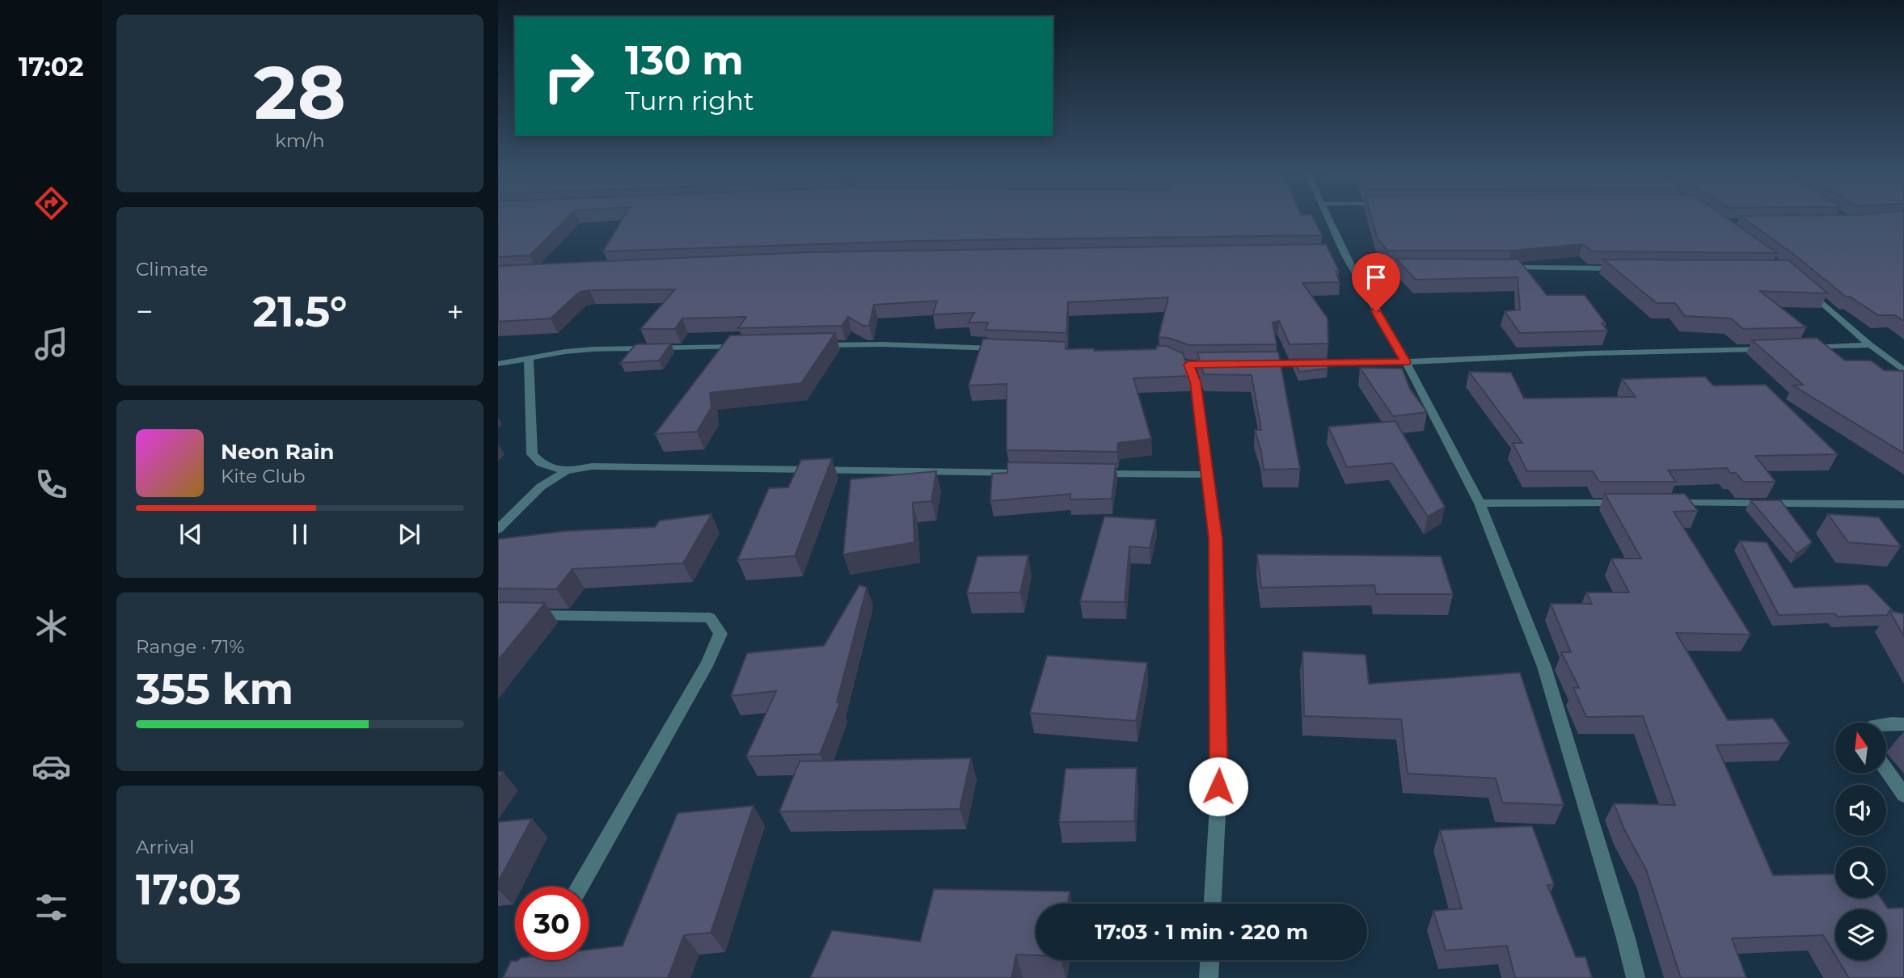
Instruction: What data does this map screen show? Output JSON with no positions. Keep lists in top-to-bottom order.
{
  "north": "top",
  "page": {
    "tabs": "17:02",
    "tile": [
      ["28", "km/h"],
      "Climate",
      ["Range · 71%", "355 km"],
      ["Arrival", "17:03"]
    ],
    "turn": ["130 m", "Turn right"],
    "heat": ["−", "21.5°", "+"],
    "song": ["Neon Rain", "Kite Club"],
    "limit": "30",
    "trip": "17:03 · 1 min · 220 m"
  }
}
